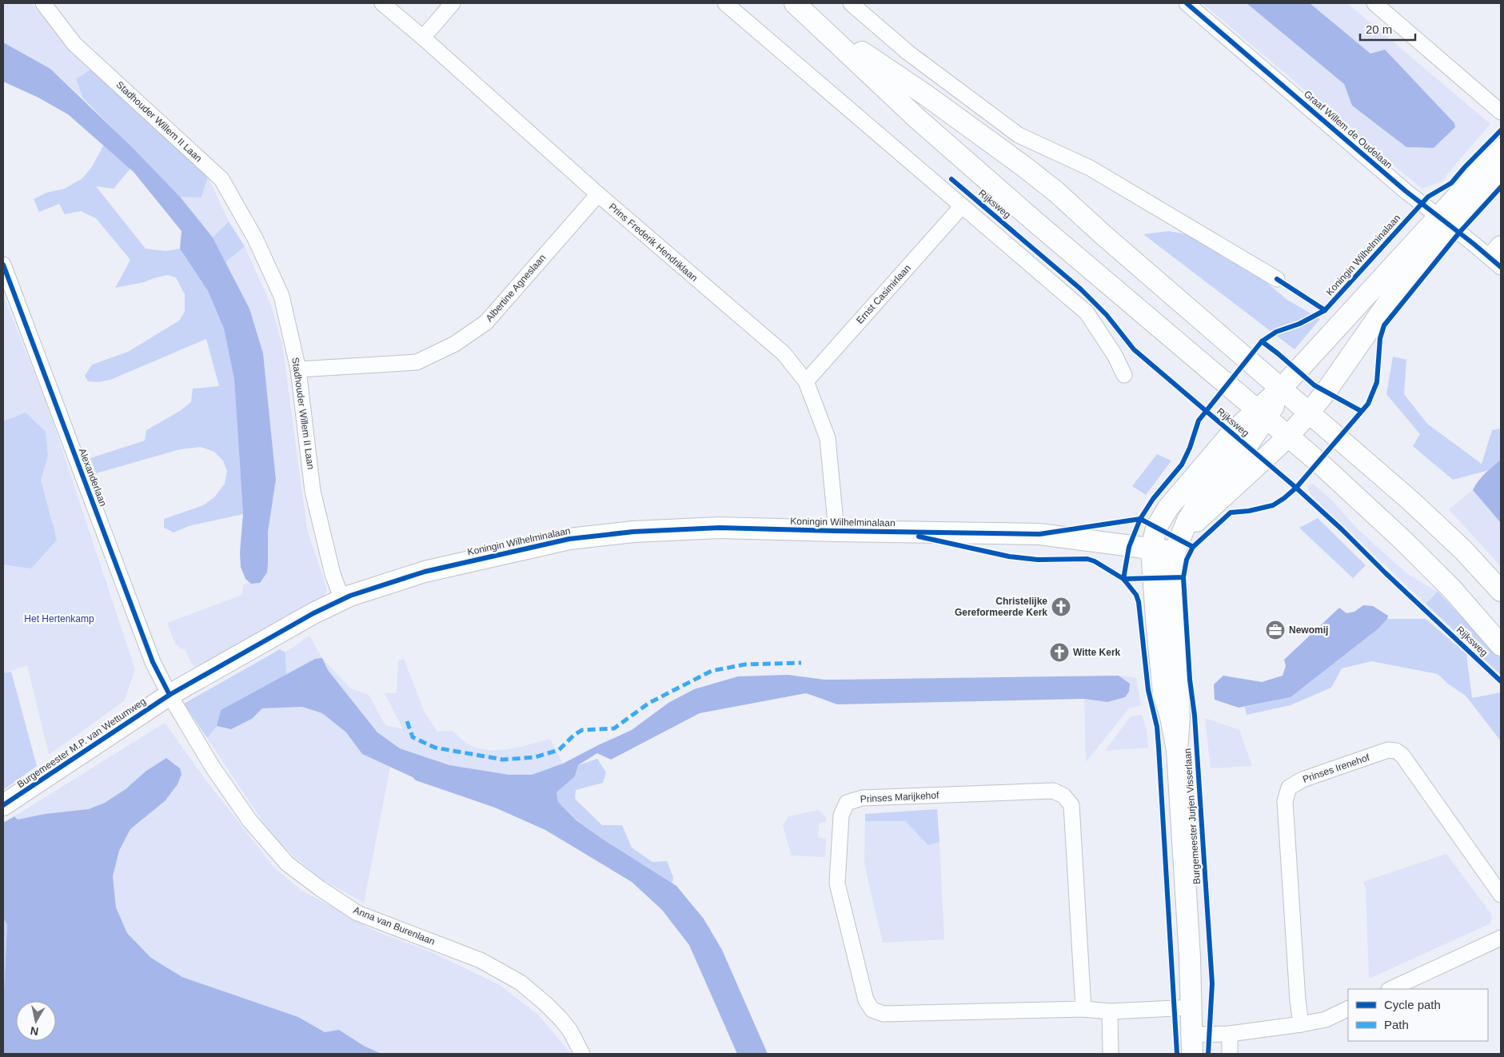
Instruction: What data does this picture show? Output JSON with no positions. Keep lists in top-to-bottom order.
{
  "streets": {
    "main road": [
      "Rijksweg",
      "Koningin Wilhelminalaan",
      "Burgemeester M.P. van Wettumweg",
      "Burgemeester Jurjen Visserlaan"
    ],
    "street": [
      "Stadhouder Willem II Laan",
      "Graaf Willem de Oudelaan",
      "Prins Frederik Hendriklaan",
      "Albertine Agneslaan",
      "Ernst Casimirlaan",
      "Alexanderlaan",
      "Prinses Irenehof",
      "Prinses Marijkehof",
      "Anna van Burenlaan"
    ]
  },
  "crossings": [
    ["Stadhouder Willem II Laan", "Koningin Wilhelminalaan"],
    ["Stadhouder Willem II Laan", "Albertine Agneslaan"],
    ["Prins Frederik Hendriklaan", "Koningin Wilhelminalaan"],
    ["Prins Frederik Hendriklaan", "Albertine Agneslaan"],
    ["Prins Frederik Hendriklaan", "Ernst Casimirlaan"],
    ["Koningin Wilhelminalaan", "Alexanderlaan"],
    ["Koningin Wilhelminalaan", "Burgemeester M.P. van Wettumweg"],
    ["Koningin Wilhelminalaan", "Burgemeester Jurjen Visserlaan"],
    ["Koningin Wilhelminalaan", "Anna van Burenlaan"],
    ["Alexanderlaan", "Burgemeester M.P. van Wettumweg"],
    ["Alexanderlaan", "Anna van Burenlaan"],
    ["Burgemeester M.P. van Wettumweg", "Anna van Burenlaan"],
    ["Prinses Marijkehof", "Burgemeester Jurjen Visserlaan"]
  ],
  "parks": ["Het Hertenkamp"],
  "places": {
    "church": ["Christelijke Gereformeerde Kerk", "Witte Kerk"],
    "office": ["Newomij"]
  },
  "legend": ["Cycle path", "Path"],
  "scale_bar": "20 m",
  "north": "bottom"
}
